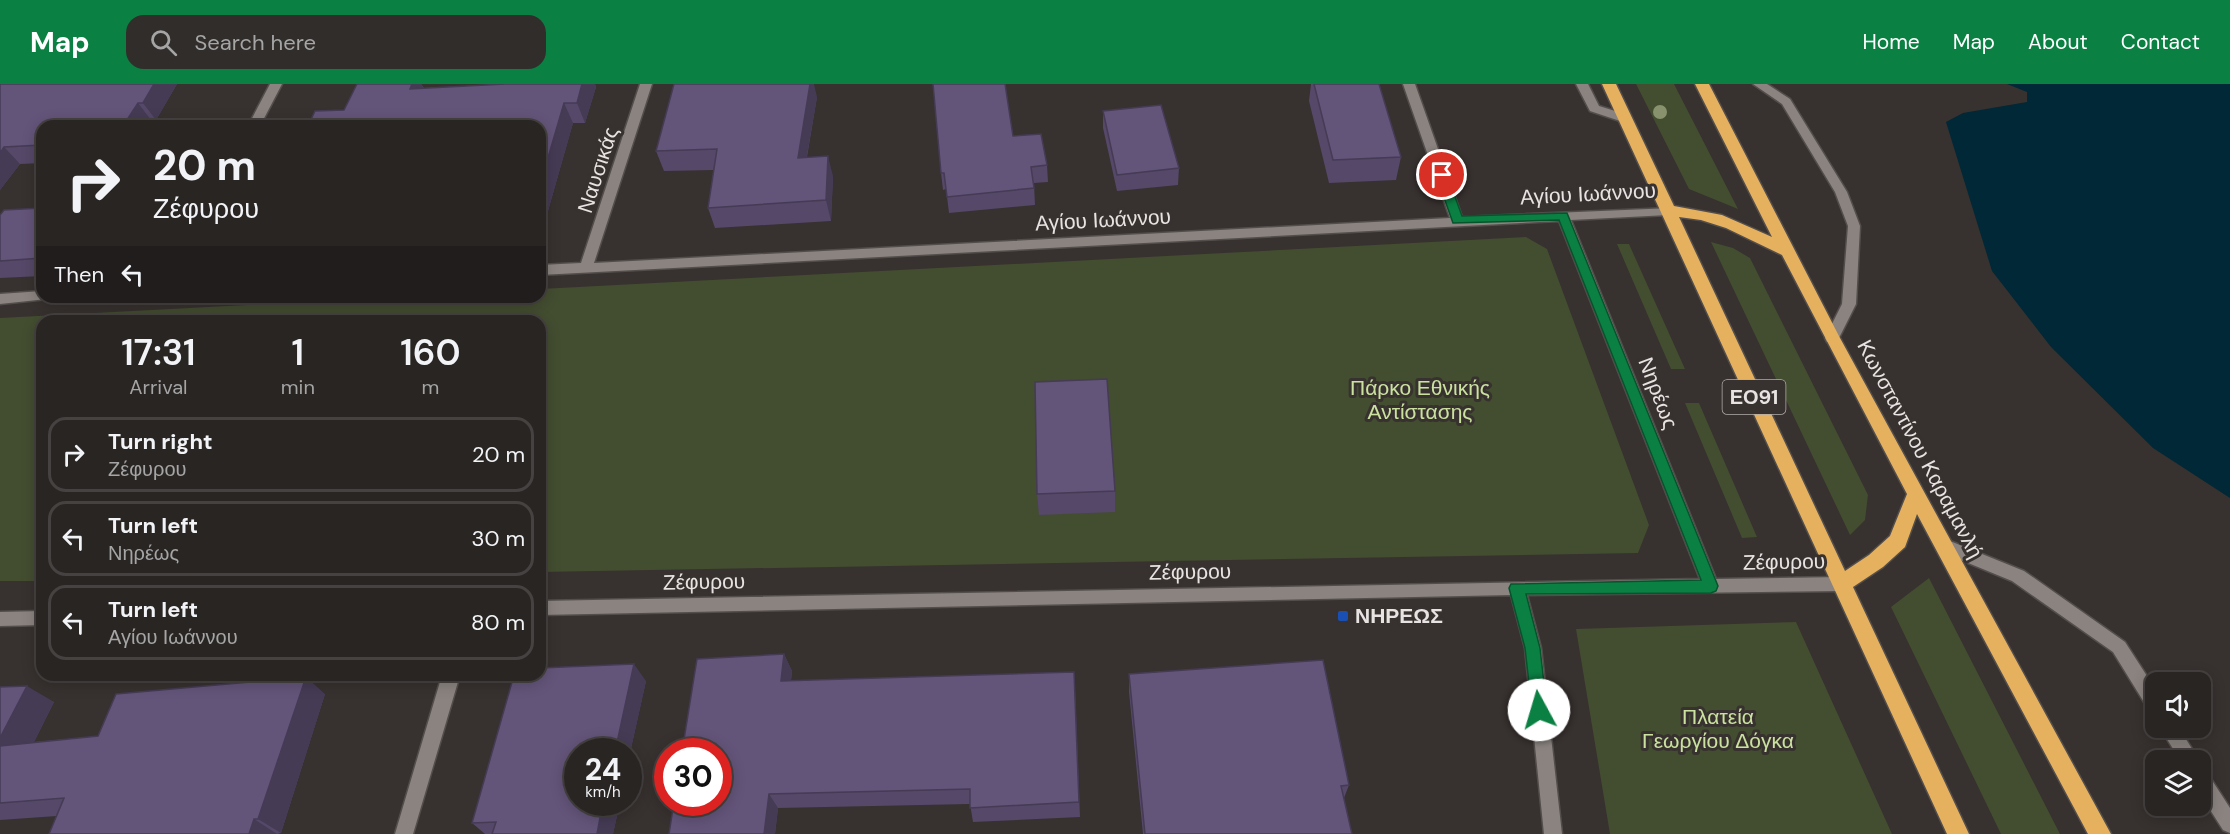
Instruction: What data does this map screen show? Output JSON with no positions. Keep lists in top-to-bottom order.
{
  "streets": {
    "highway": ["ΕΟ91", "Κωνσταντίνου Καραμανλή"],
    "street": [
      "Ναυσικάς",
      "Αγίου Ιωάννου",
      "Νηρέως",
      "Ζέφυρου"
    ]
  },
  "crossings": [
    ["Ναυσικάς", "Αγίου Ιωάννου"],
    ["Αγίου Ιωάννου", "Νηρέως"],
    ["Αγίου Ιωάννου", "ΕΟ91"],
    ["Νηρέως", "Ζέφυρου"],
    ["ΕΟ91", "Ζέφυρου"]
  ],
  "parks": ["Πάρκο Εθνικής Αντίστασης", "Πλατεία Γεωργίου Δόγκα"],
  "places": {
    "transit": ["ΝΗΡΕΩΣ"]
  },
  "page": {
    "header": "Map",
    "search": "Search here",
    "nav": [
      "Home",
      "Map",
      "About",
      "Contact"
    ],
    "turn": ["20 m", "Ζέφυρου"],
    "then": "Then",
    "eta": [
      "17:31",
      "Arrival",
      "1",
      "min",
      "160",
      "m"
    ],
    "list": [
      {
        "name": "Turn right",
        "note": "Ζέφυρου",
        "value": "20 m"
      },
      {
        "name": "Turn left",
        "note": "Νηρέως",
        "value": "30 m"
      },
      {
        "name": "Turn left",
        "note": "Αγίου Ιωάννου",
        "value": "80 m"
      }
    ],
    "speed": "24 km/h",
    "limit": "30"
  }
}
